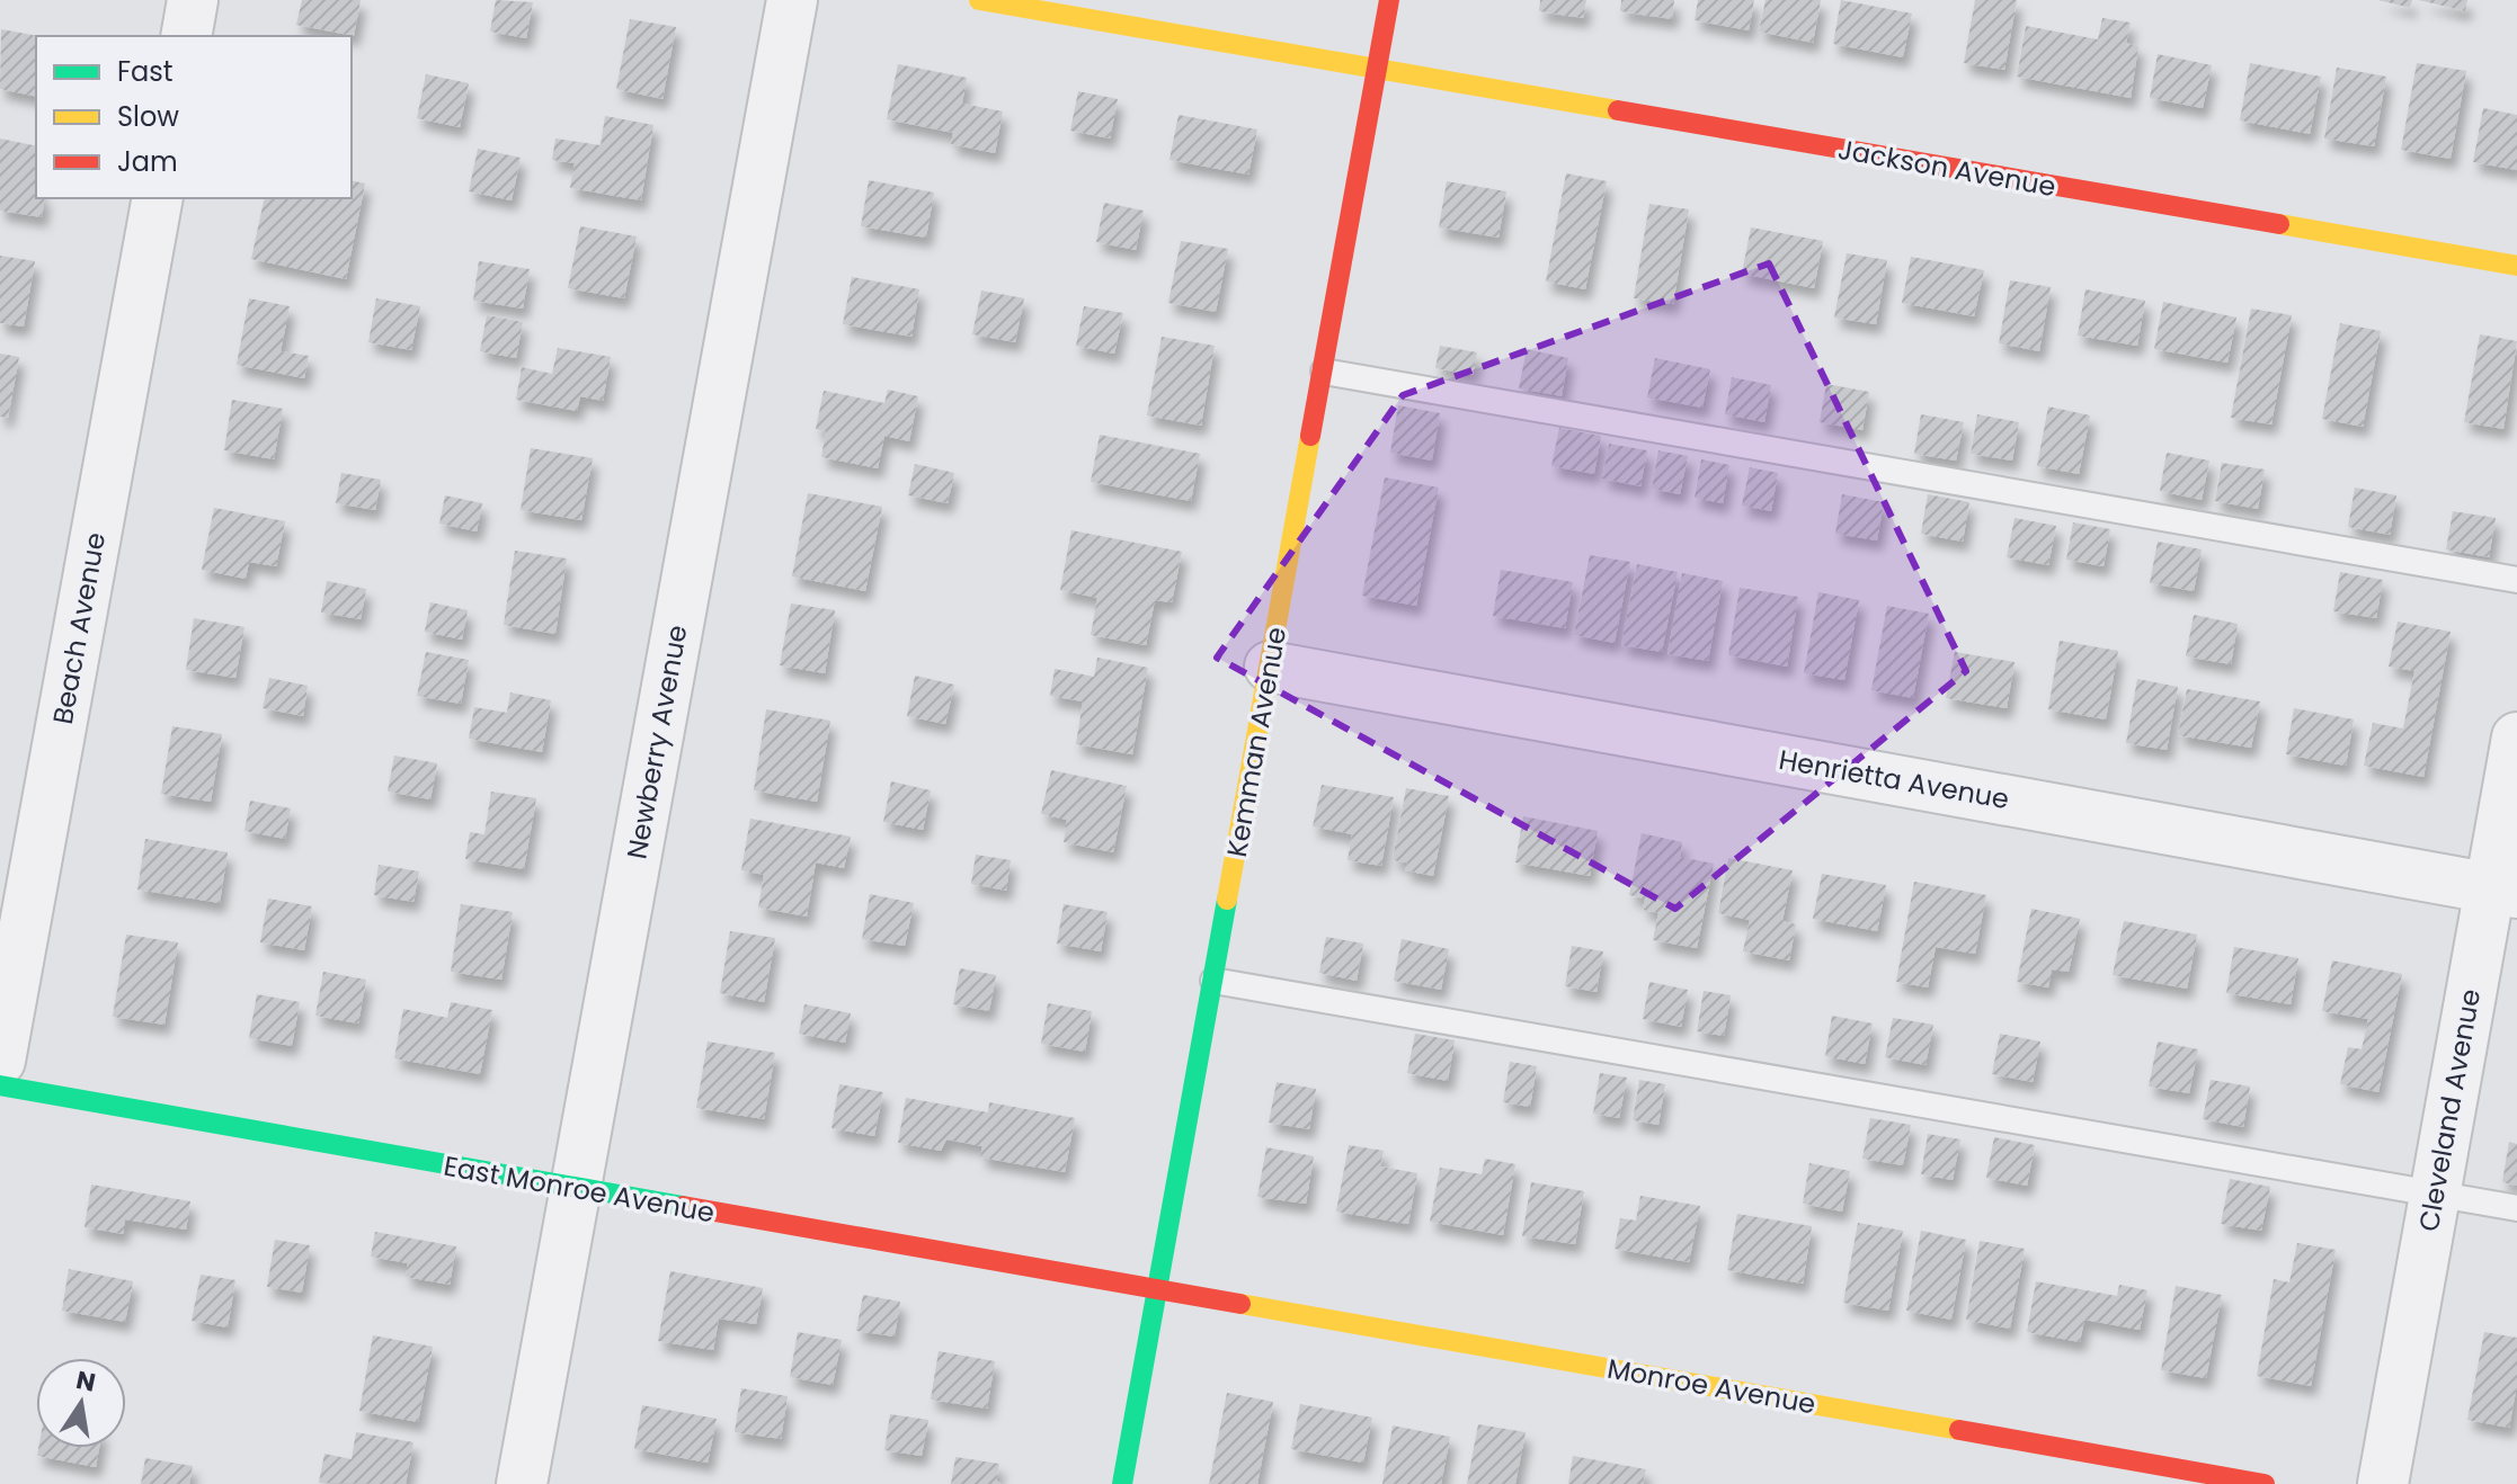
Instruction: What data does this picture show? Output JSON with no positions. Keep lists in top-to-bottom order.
{
  "streets": {
    "street": [
      "Jackson Avenue",
      "Beach Avenue",
      "Newberry Avenue",
      "Kemman Avenue",
      "Henrietta Avenue",
      "Cleveland Avenue",
      "East Monroe Avenue",
      "Monroe Avenue"
    ]
  },
  "crossings": [
    ["Jackson Avenue", "Kemman Avenue"],
    ["Newberry Avenue", "East Monroe Avenue"],
    ["Kemman Avenue", "Henrietta Avenue"],
    ["Kemman Avenue", "East Monroe Avenue"],
    ["Kemman Avenue", "Monroe Avenue"],
    ["Henrietta Avenue", "Cleveland Avenue"],
    ["East Monroe Avenue", "Monroe Avenue"]
  ],
  "legend": ["Fast", "Slow", "Jam"],
  "north": "top"
}
